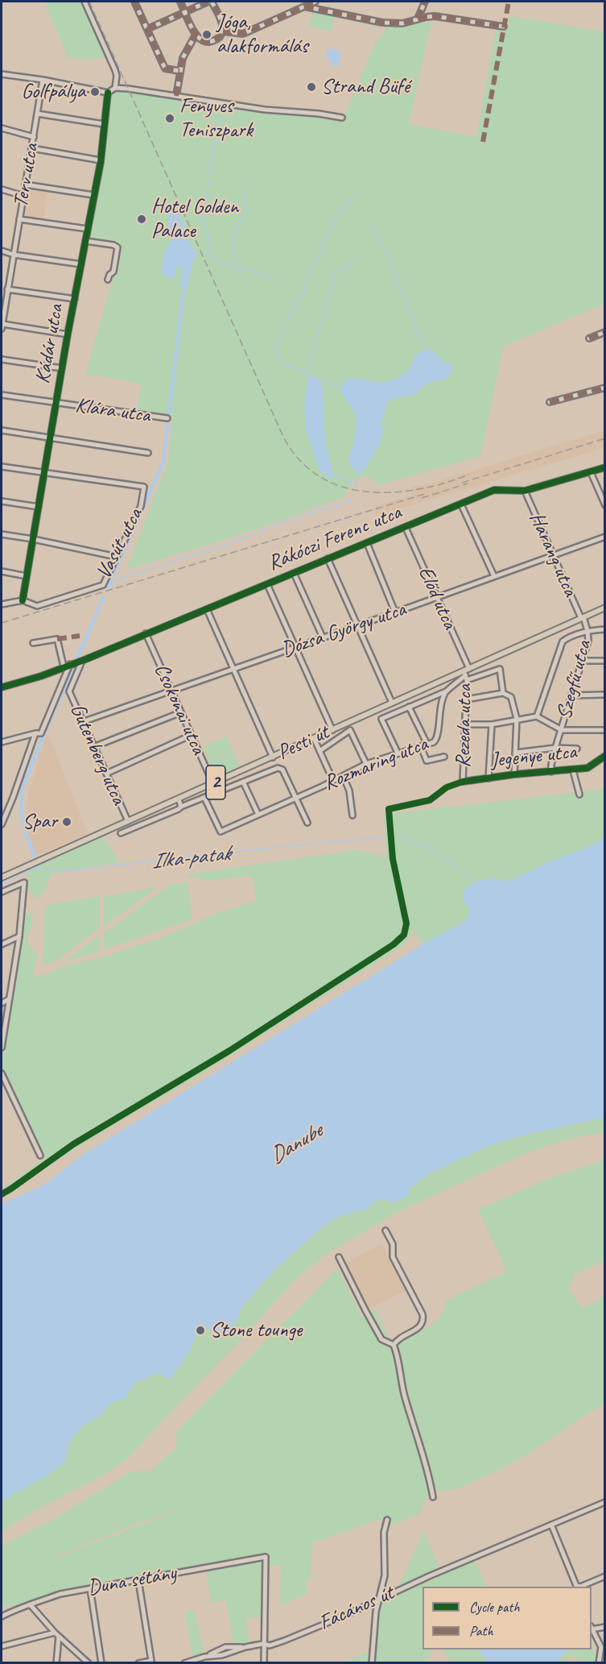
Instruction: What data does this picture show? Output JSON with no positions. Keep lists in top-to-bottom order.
{
  "streets": {
    "main road": ["Pesti út", "2"],
    "street": [
      "Terv utca",
      "Kádár utca",
      "Klára utca",
      "Rákóczi Ferenc utca",
      "Vasút utca",
      "Harang utca",
      "Előd utca",
      "Dózsa György utca",
      "Szegfű utca",
      "Csokonai utca",
      "Rezeda utca",
      "Gutenberg utca",
      "Jegenye utca",
      "Rozmaring utca",
      "Duna sétány",
      "Fácános út"
    ]
  },
  "crossings": [
    ["Kádár utca", "Klára utca"],
    ["Kádár utca", "Vasút utca"],
    ["Rákóczi Ferenc utca", "Harang utca"],
    ["Rákóczi Ferenc utca", "Előd utca"],
    ["Rákóczi Ferenc utca", "Csokonai utca"],
    ["Rákóczi Ferenc utca", "Gutenberg utca"],
    ["Harang utca", "Dózsa György utca"],
    ["Harang utca", "Szegfű utca"],
    ["Harang utca", "Pesti út"],
    ["Előd utca", "Dózsa György utca"],
    ["Előd utca", "Rezeda utca"],
    ["Előd utca", "Pesti út"],
    ["Dózsa György utca", "Csokonai utca"],
    ["Dózsa György utca", "Gutenberg utca"],
    ["Szegfű utca", "Pesti út"],
    ["Szegfű utca", "Jegenye utca"],
    ["Csokonai utca", "Pesti út"],
    ["Rezeda utca", "Pesti út"],
    ["Rezeda utca", "Jegenye utca"],
    ["Pesti út", "Gutenberg utca"],
    ["Duna sétány", "Fácános út"]
  ],
  "water": ["Ilka-patak", "Danube"],
  "places": [
    "Jóga, alakformálás",
    "Strand Büfé",
    "Golfpálya",
    "Fenyves Teniszpark",
    "Hotel Golden Palace",
    "Spar",
    "Stone tounge"
  ],
  "legend": ["Cycle path", "Path"]
}
